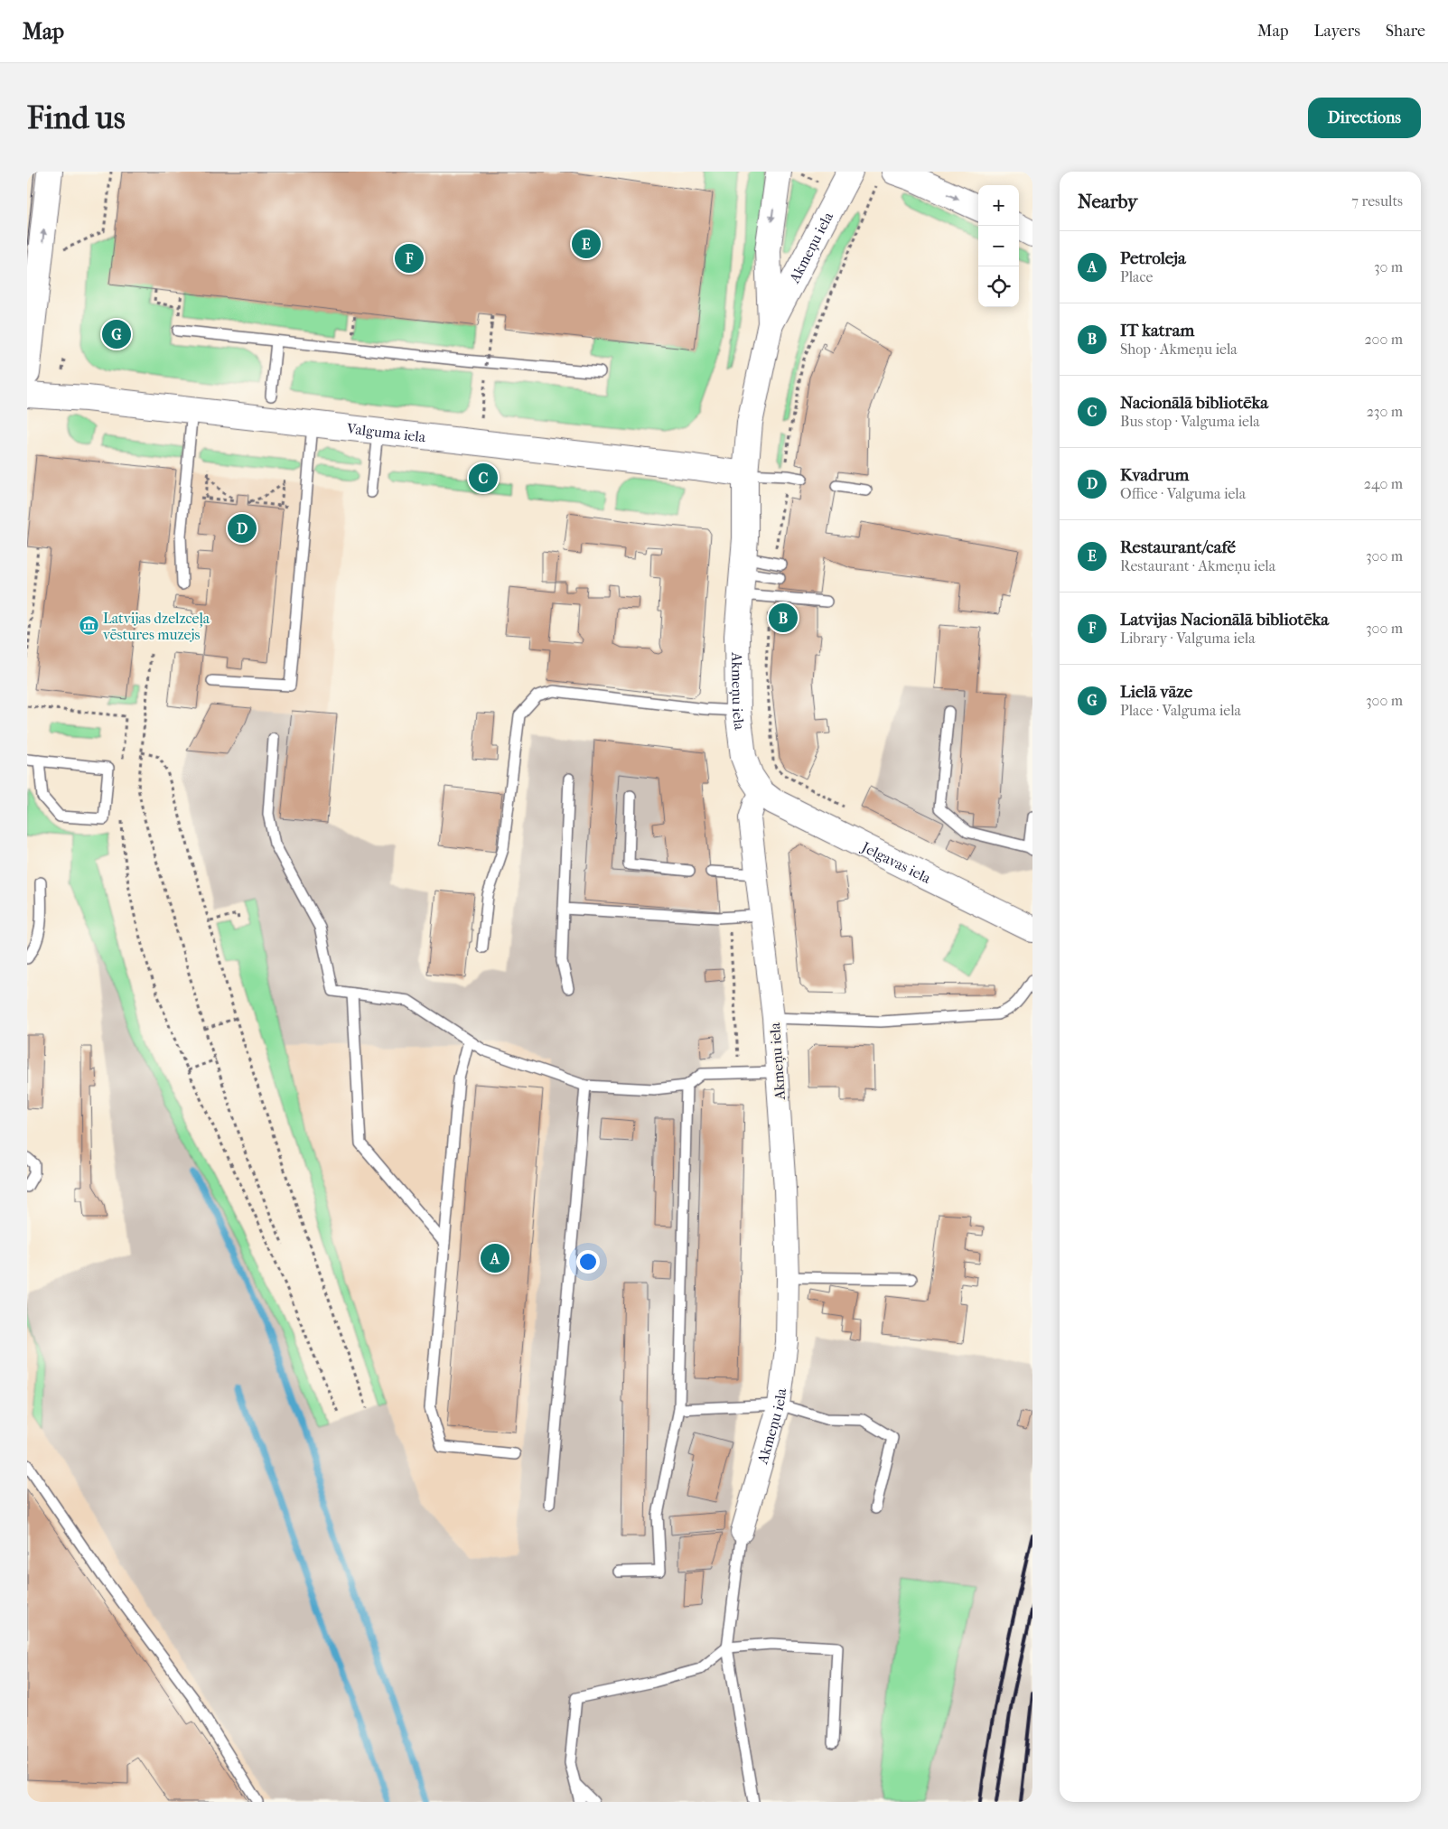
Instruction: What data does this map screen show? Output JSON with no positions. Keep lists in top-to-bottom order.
{
  "streets": {
    "main road": ["Akmeņu iela", "Valguma iela", "Jelgavas iela"]
  },
  "crossings": [
    ["Akmeņu iela", "Valguma iela"],
    ["Akmeņu iela", "Jelgavas iela"]
  ],
  "places": {
    "museum": ["Latvijas dzelzceļa vēstures muzejs"]
  },
  "page": {
    "header": "Map",
    "nav": ["Map", "Layers", "Share"],
    "buttons": "Directions",
    "title": "Find us",
    "heading": ["Nearby", "7 results"],
    "map_buttons": ["+", "−"],
    "pins": [
      "E",
      "F",
      "G",
      "C",
      "D",
      "B",
      "A"
    ],
    "list": [
      {
        "mark": "A",
        "name": "Petroleja",
        "note": "Place",
        "value": "30 m"
      },
      {
        "mark": "B",
        "name": "IT katram",
        "note": "Shop · Akmeņu iela",
        "value": "200 m"
      },
      {
        "mark": "C",
        "name": "Nacionālā bibliotēka",
        "note": "Bus stop · Valguma iela",
        "value": "230 m"
      },
      {
        "mark": "D",
        "name": "Kvadrum",
        "note": "Office · Valguma iela",
        "value": "240 m"
      },
      {
        "mark": "E",
        "name": "Restaurant/café",
        "note": "Restaurant · Akmeņu iela",
        "value": "300 m"
      },
      {
        "mark": "F",
        "name": "Latvijas Nacionālā bibliotēka",
        "note": "Library · Valguma iela",
        "value": "300 m"
      },
      {
        "mark": "G",
        "name": "Lielā vāze",
        "note": "Place · Valguma iela",
        "value": "300 m"
      }
    ]
  }
}
